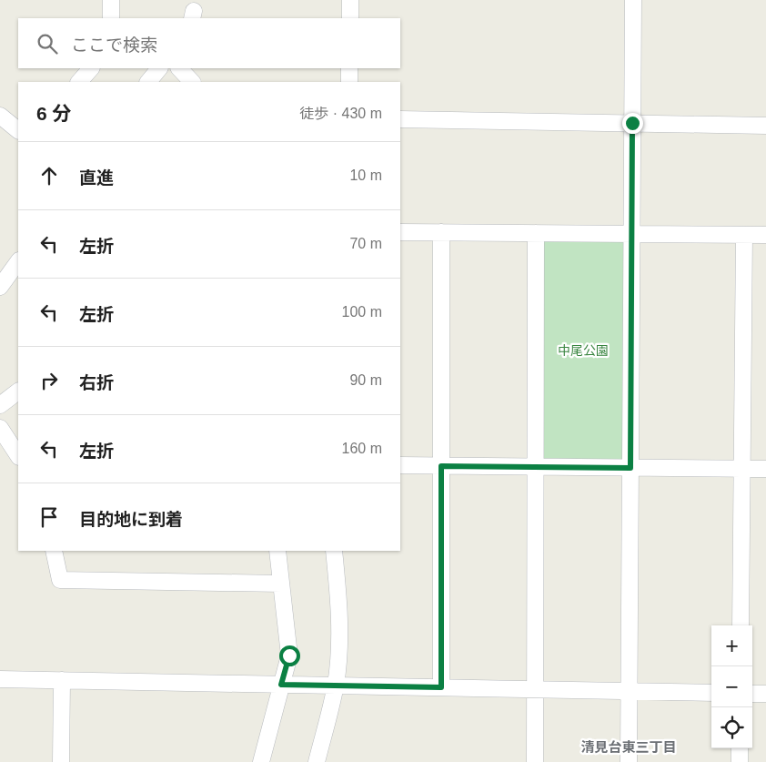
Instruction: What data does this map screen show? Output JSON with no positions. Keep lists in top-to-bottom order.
{
  "districts": ["清見台東三丁目"],
  "parks": ["中尾公園"],
  "page": {
    "search": "ここで検索",
    "heading": ["6 分", "徒歩 · 430 m"],
    "list": [
      ["直進", "10 m"],
      ["左折", "70 m"],
      ["左折", "100 m"],
      ["右折", "90 m"],
      ["左折", "160 m"],
      "目的地に到着"
    ],
    "map_buttons": ["+", "−"]
  }
}
